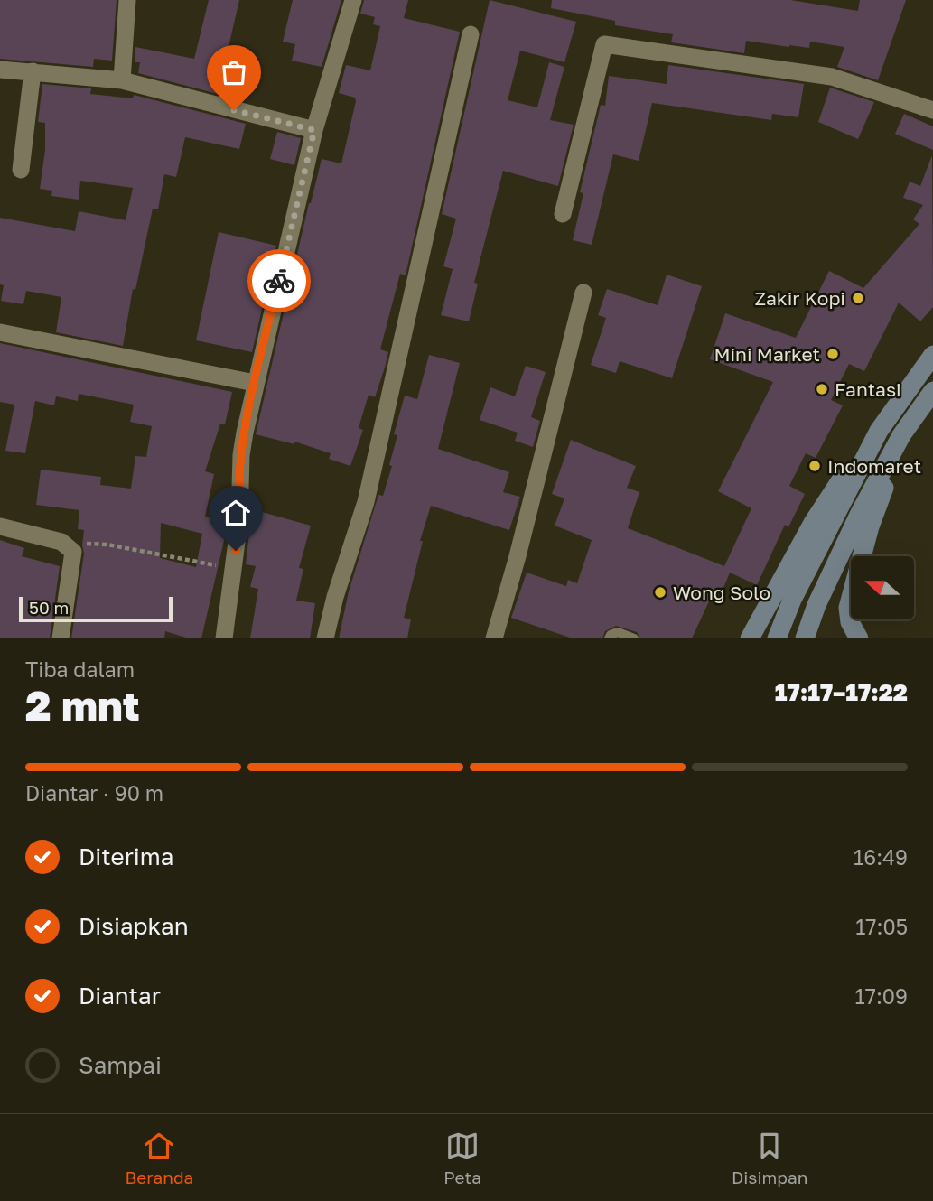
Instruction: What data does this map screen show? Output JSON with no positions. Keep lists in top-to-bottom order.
{
  "places": [
    "Zakir Kopi",
    "Mini Market",
    "Fantasi",
    "Indomaret",
    "Wong Solo"
  ],
  "scale_bar": "50 m",
  "north": "left",
  "page": {
    "scale": "50 m",
    "heading": ["2 mnt", "Tiba dalam", "17:17–17:22"],
    "bar": "Diantar · 90 m",
    "list": [
      ["Diterima", "16:49"],
      ["Disiapkan", "17:05"],
      ["Diantar", "17:09"],
      "Sampai"
    ],
    "tabs": ["Beranda", "Peta", "Disimpan"]
  }
}
